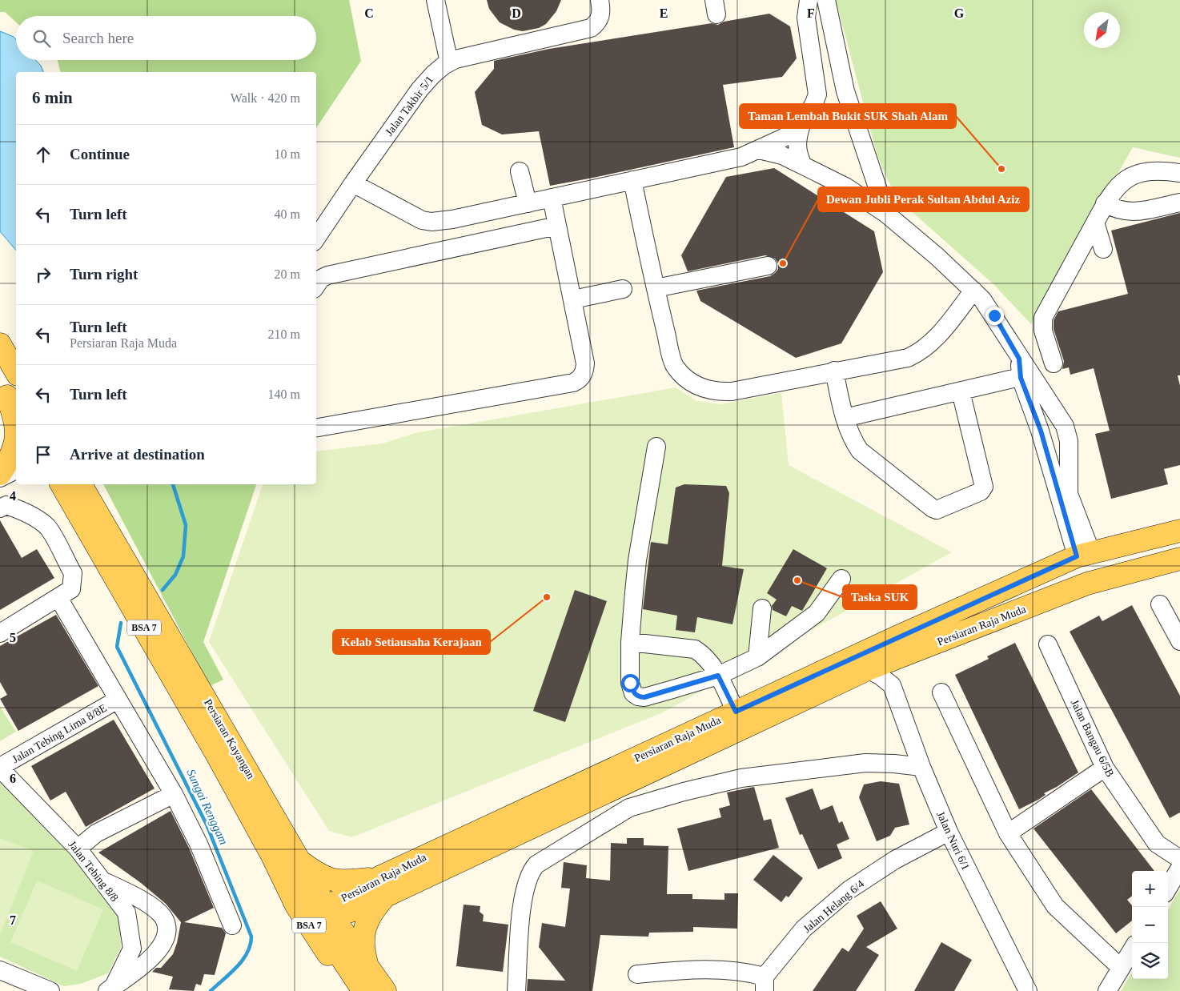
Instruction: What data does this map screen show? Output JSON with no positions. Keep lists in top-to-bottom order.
{
  "streets": {
    "main road": ["Persiaran Raja Muda", "BSA 7", "Persiaran Kayangan"],
    "street": [
      "Jalan Takbir 5/1",
      "Jalan Tebing Lima 8/8E",
      "Jalan Bangau 6/5B",
      "Jalan Nuri 6/1",
      "Jalan Tebing 8/8",
      "Jalan Helang 6/4"
    ]
  },
  "crossings": [
    ["Persiaran Raja Muda", "BSA 7"],
    ["Persiaran Raja Muda", "Persiaran Kayangan"],
    ["BSA 7", "Persiaran Kayangan"],
    ["Jalan Tebing Lima 8/8E", "Jalan Tebing 8/8"],
    ["Jalan Nuri 6/1", "Jalan Helang 6/4"]
  ],
  "water": ["Sungai Renggam"],
  "places": [
    "Taman Lembah Bukit SUK Shah Alam",
    "Dewan Jubli Perak Sultan Abdul Aziz",
    "Taska SUK",
    "Kelab Setiausaha Kerajaan"
  ],
  "north": "bottom left",
  "page": {
    "search": "Search here",
    "heading": ["6 min", "Walk · 420 m"],
    "list": [
      ["Continue", "10 m"],
      ["Turn left", "40 m"],
      ["Turn right", "20 m"],
      ["Turn left", "Persiaran Raja Muda", "210 m"],
      ["Turn left", "140 m"],
      "Arrive at destination"
    ],
    "map_buttons": ["+", "−"]
  },
  "grid": {
    "columns": [
      "C",
      "D",
      "E",
      "F",
      "G"
    ],
    "rows": [
      "4",
      "5",
      "6",
      "7"
    ]
  }
}
